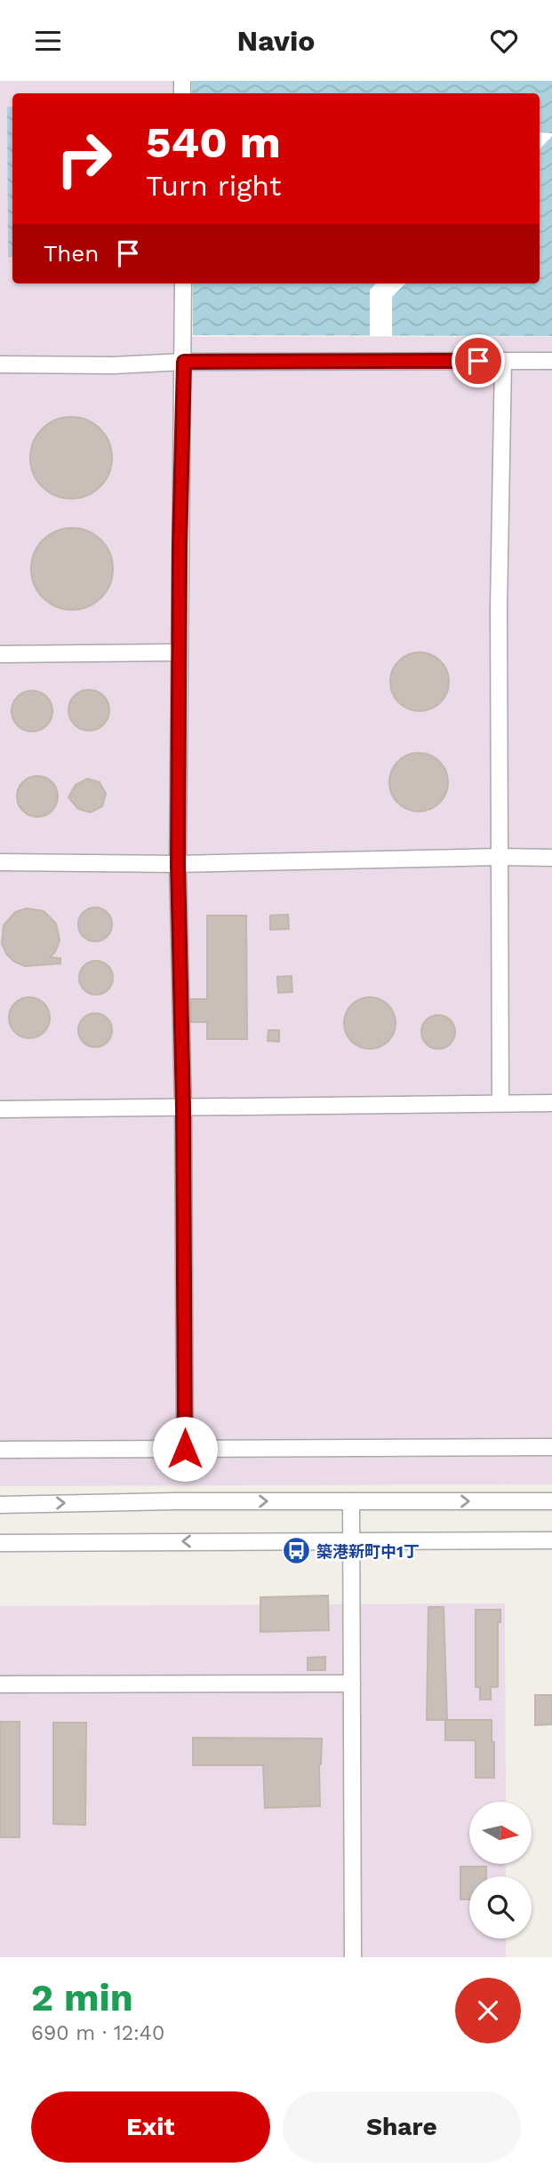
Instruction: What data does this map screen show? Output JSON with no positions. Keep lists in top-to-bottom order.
{
  "places": {
    "bus stop": ["築港新町中1丁"]
  },
  "north": "right",
  "page": {
    "header": "Navio",
    "turn": ["540 m", "Turn right"],
    "then": "Then",
    "heading": ["2 min", "690 m · 12:40"],
    "buttons": ["Exit", "Share"]
  }
}
